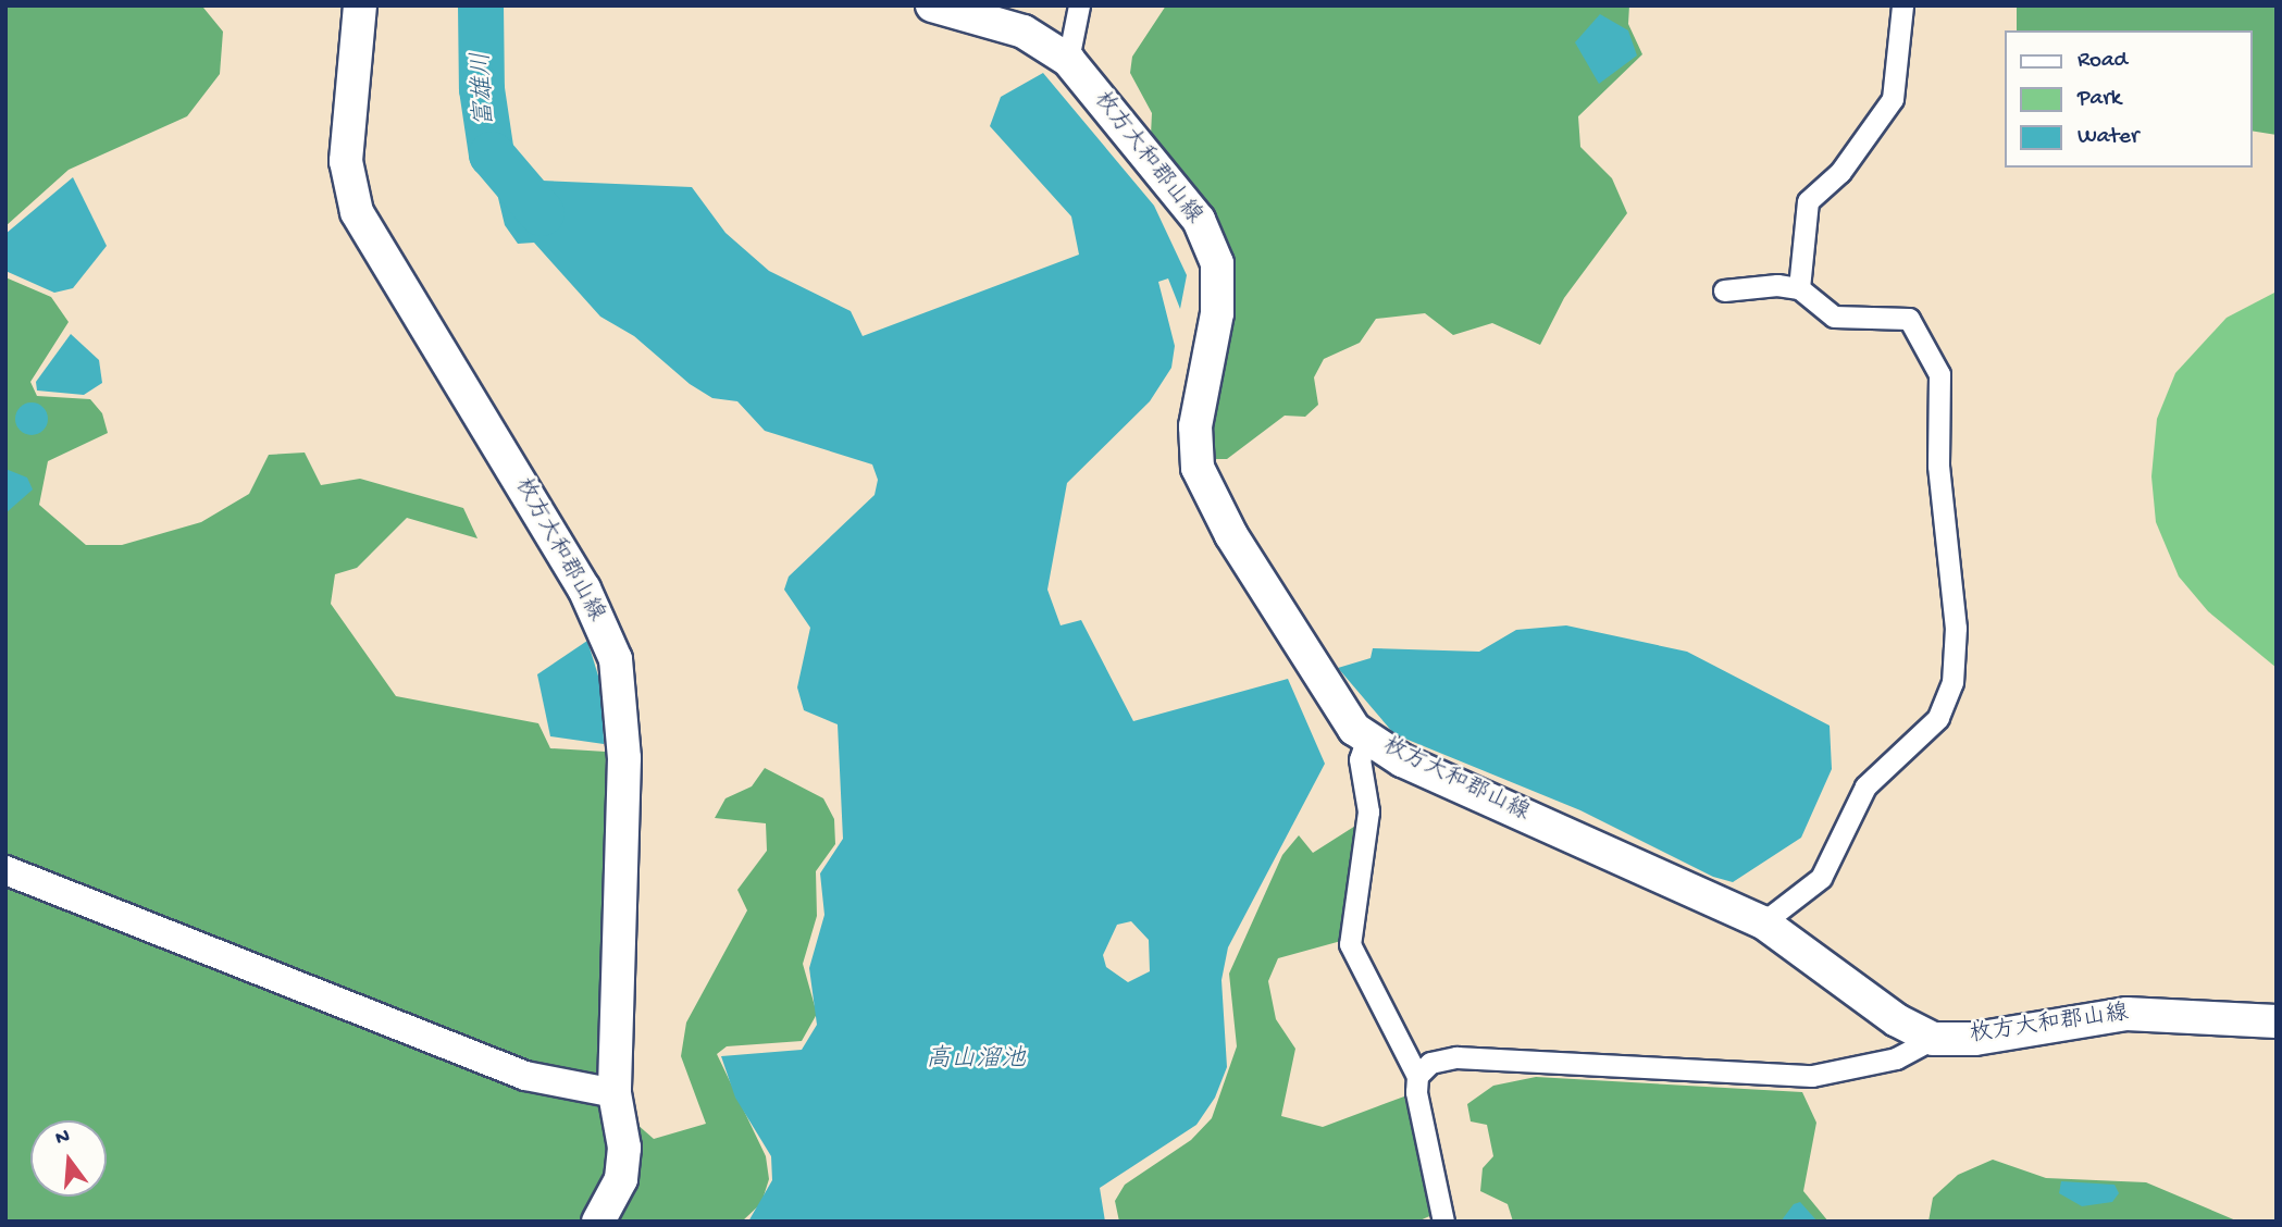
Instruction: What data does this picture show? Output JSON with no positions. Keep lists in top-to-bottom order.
{
  "streets": {
    "main road": ["枚方大和郡山線"]
  },
  "water": ["富雄川", "高山溜池"],
  "legend": ["Road", "Park", "Water"],
  "north": "top"
}
